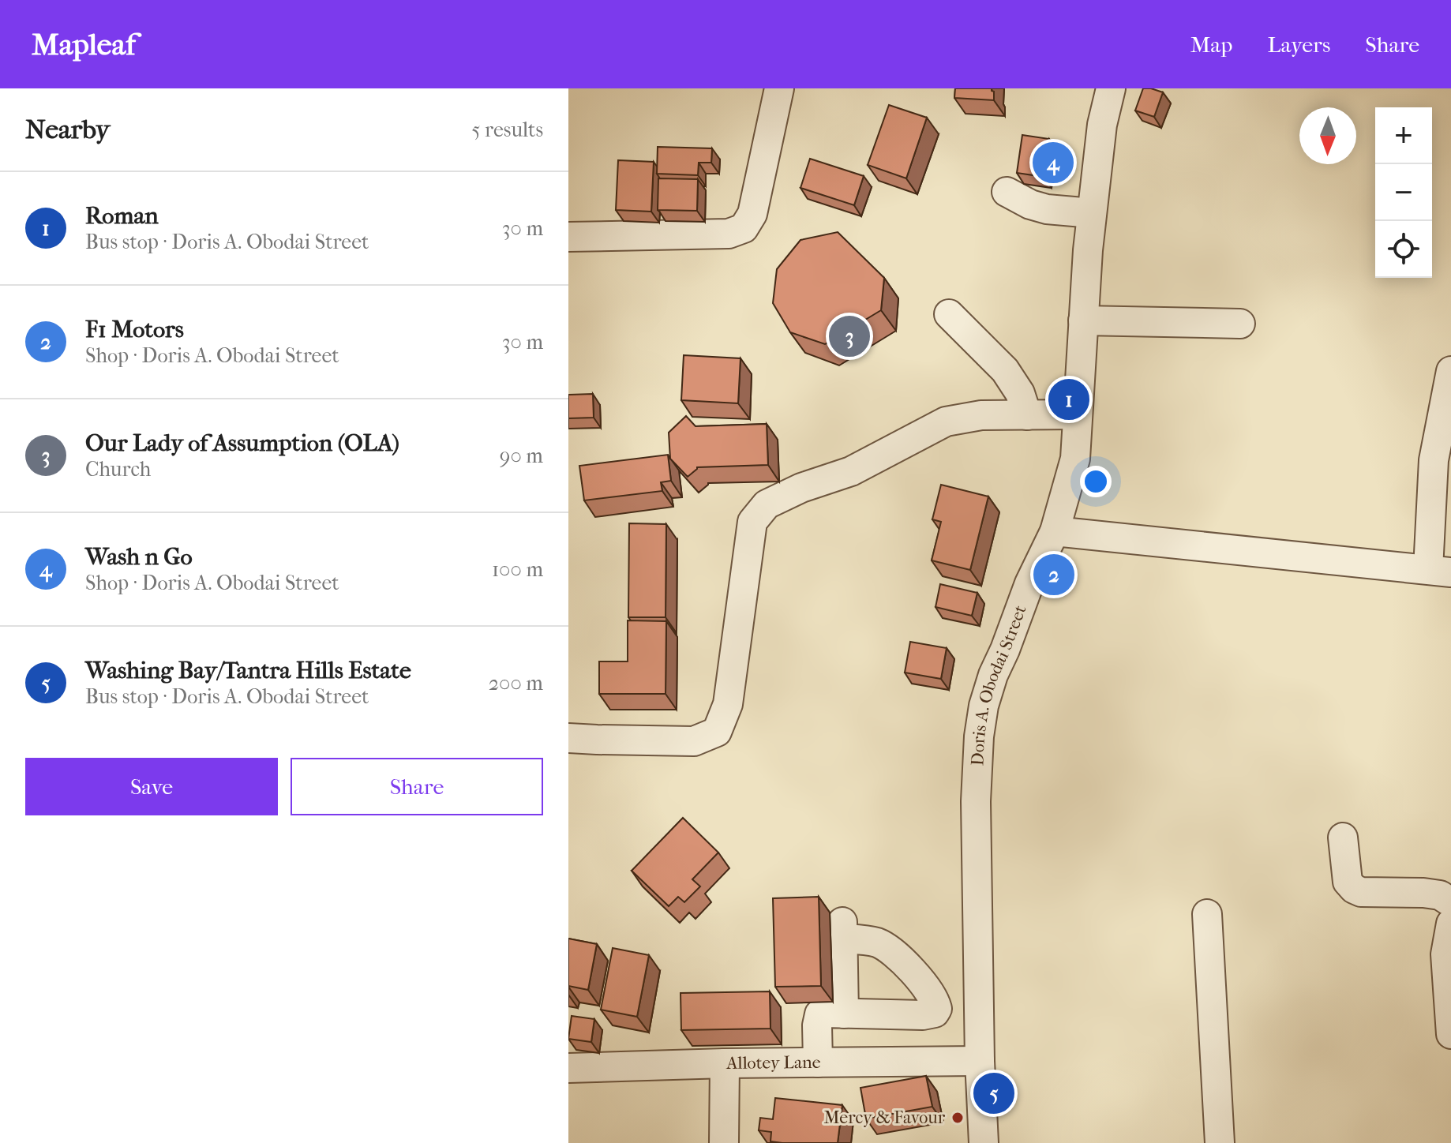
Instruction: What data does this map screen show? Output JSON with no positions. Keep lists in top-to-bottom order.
{
  "streets": {
    "street": ["Doris A. Obodai Street", "Allotey Lane"]
  },
  "crossings": [
    ["Doris A. Obodai Street", "Allotey Lane"]
  ],
  "places": ["Mercy & Favour"],
  "north": "bottom",
  "page": {
    "header": "Mapleaf",
    "nav": ["Map", "Layers", "Share"],
    "heading": ["Nearby", "5 results"],
    "map_buttons": ["+", "−"],
    "pins": [
      "4",
      "3",
      "1",
      "2",
      "5"
    ],
    "list": [
      {
        "mark": "1",
        "name": "Roman",
        "note": "Bus stop · Doris A. Obodai Street",
        "value": "30 m"
      },
      {
        "mark": "2",
        "name": "F1 Motors",
        "note": "Shop · Doris A. Obodai Street",
        "value": "30 m"
      },
      {
        "mark": "3",
        "name": "Our Lady of Assumption (OLA)",
        "note": "Church",
        "value": "90 m"
      },
      {
        "mark": "4",
        "name": "Wash n Go",
        "note": "Shop · Doris A. Obodai Street",
        "value": "100 m"
      },
      {
        "mark": "5",
        "name": "Washing Bay/Tantra Hills Estate",
        "note": "Bus stop · Doris A. Obodai Street",
        "value": "200 m"
      }
    ],
    "buttons": ["Save", "Share"]
  }
}
